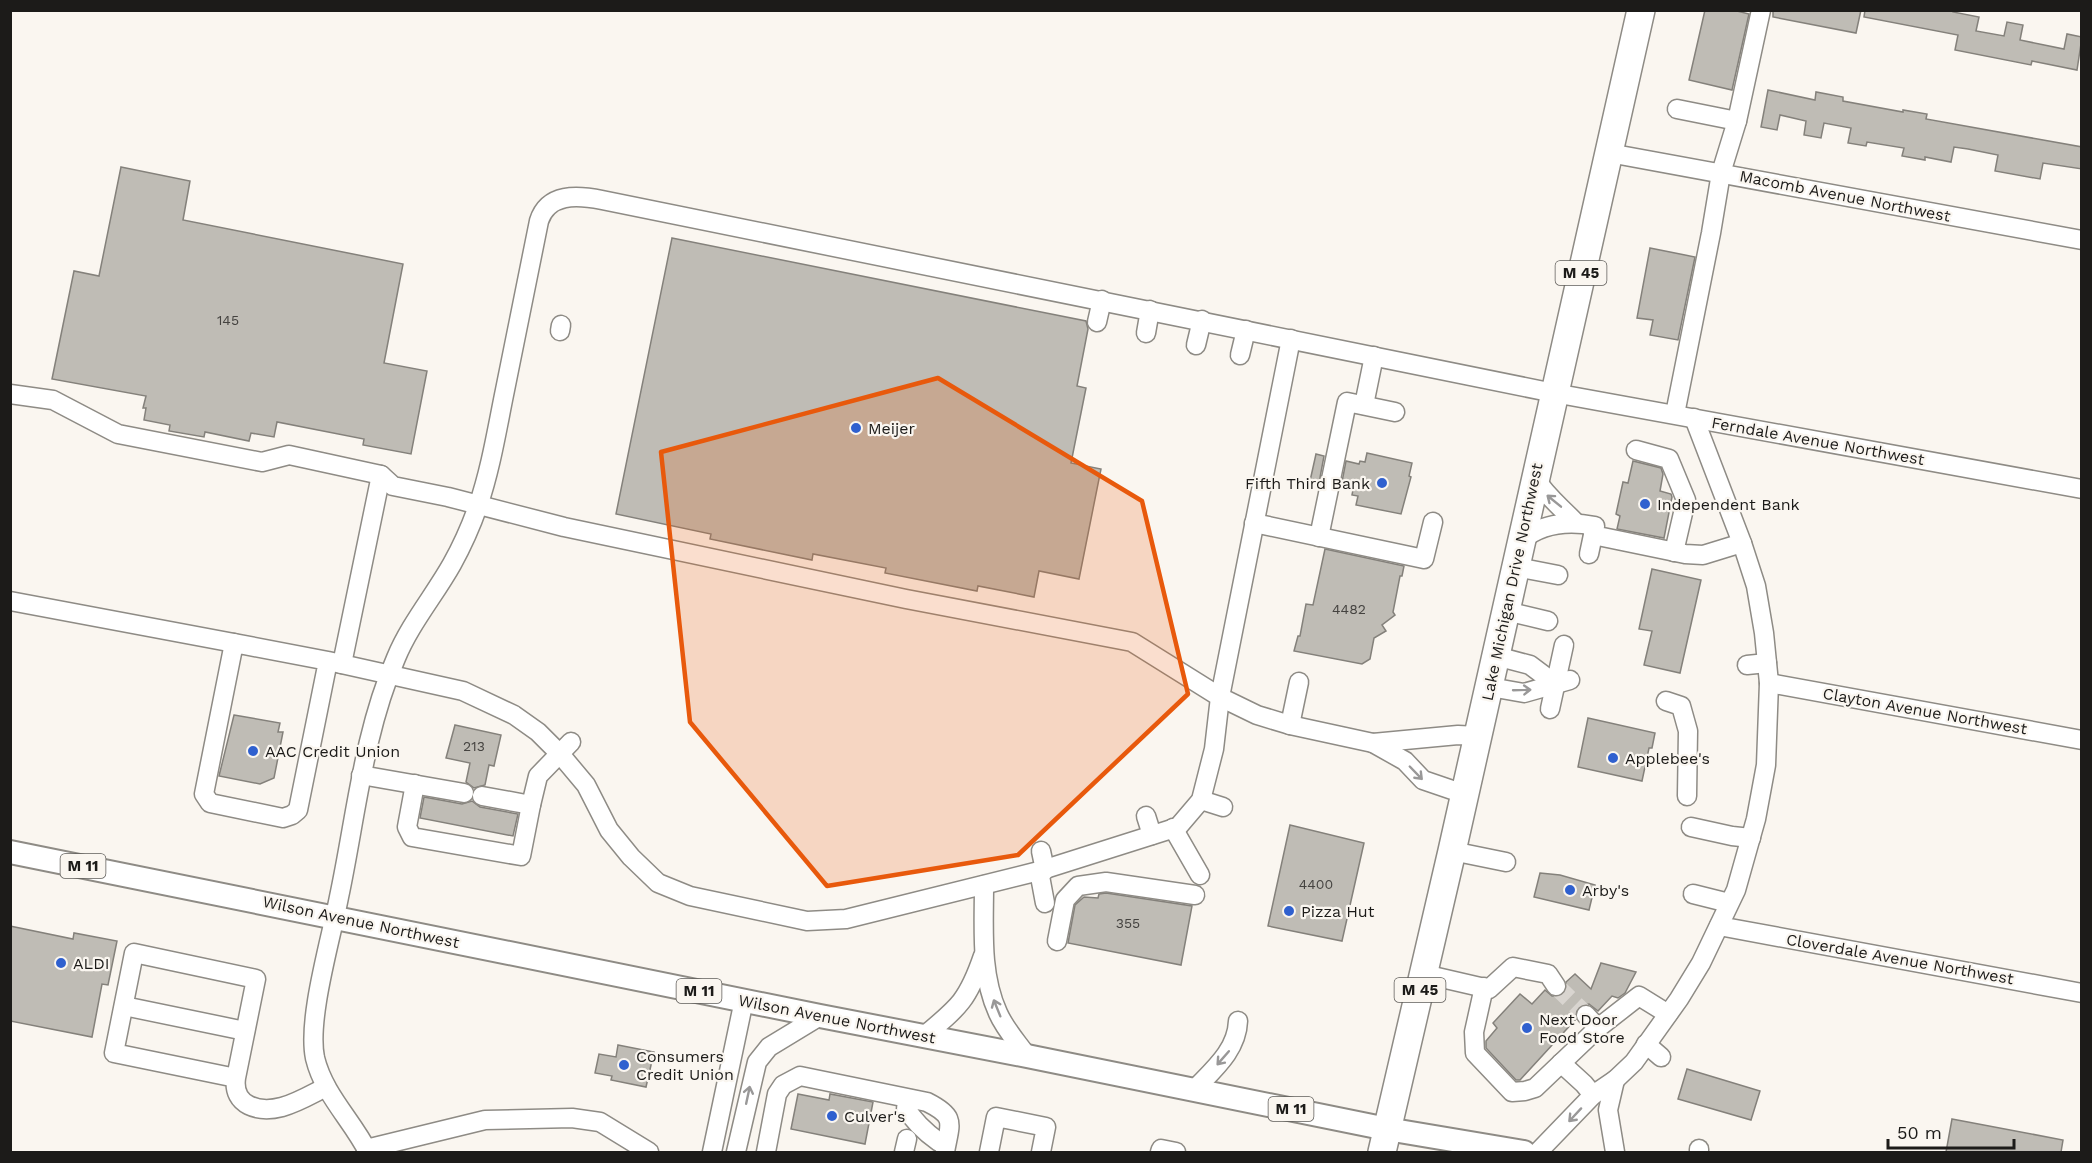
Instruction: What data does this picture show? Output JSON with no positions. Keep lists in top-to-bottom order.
{
  "streets": {
    "highway": ["M 45", "Lake Michigan Drive Northwest"],
    "main road": ["M 11", "Wilson Avenue Northwest"],
    "street": [
      "Macomb Avenue Northwest",
      "Ferndale Avenue Northwest",
      "Clayton Avenue Northwest",
      "Cloverdale Avenue Northwest"
    ]
  },
  "crossings": [
    ["Macomb Avenue Northwest", "Lake Michigan Drive Northwest"],
    ["Ferndale Avenue Northwest", "Lake Michigan Drive Northwest"],
    ["Lake Michigan Drive Northwest", "Wilson Avenue Northwest"]
  ],
  "places": [
    "Meijer",
    "Fifth Third Bank",
    "Independent Bank",
    "AAC Credit Union",
    "Applebee's",
    "Arby's",
    "Pizza Hut",
    "ALDI",
    "Next Door Food Store",
    "Consumers Credit Union",
    "Culver's"
  ],
  "house_numbers": [
    "145",
    "4482",
    "213",
    "4400",
    "355"
  ],
  "scale_bar": "50 m"
}
